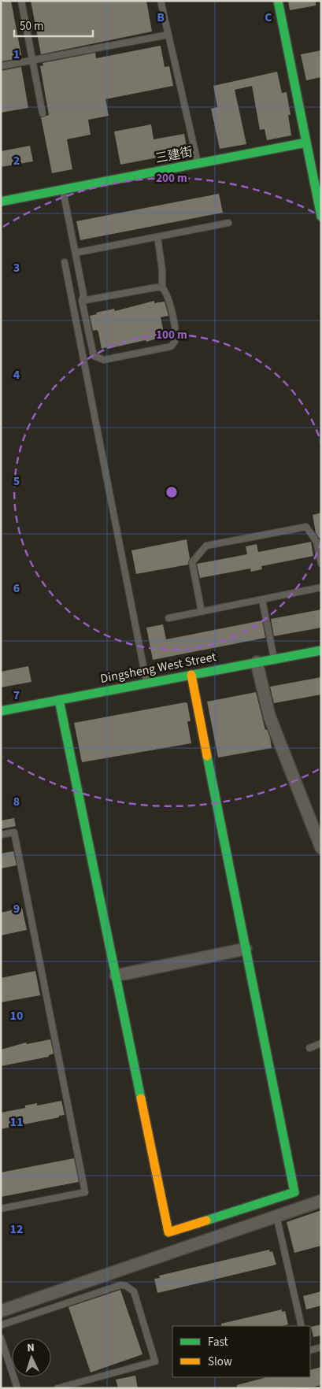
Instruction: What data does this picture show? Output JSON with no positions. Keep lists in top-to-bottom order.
{
  "streets": {
    "street": ["三建街", "Dingsheng West Street"]
  },
  "legend": ["Fast", "Slow"],
  "scale_bar": "50 m",
  "north": "top",
  "grid": {
    "columns": ["B", "C"],
    "rows": [
      "1",
      "2",
      "3",
      "4",
      "5",
      "6",
      "7",
      "8",
      "9",
      "10",
      "11",
      "12"
    ]
  },
  "rings": ["200 m", "100 m"]
}
